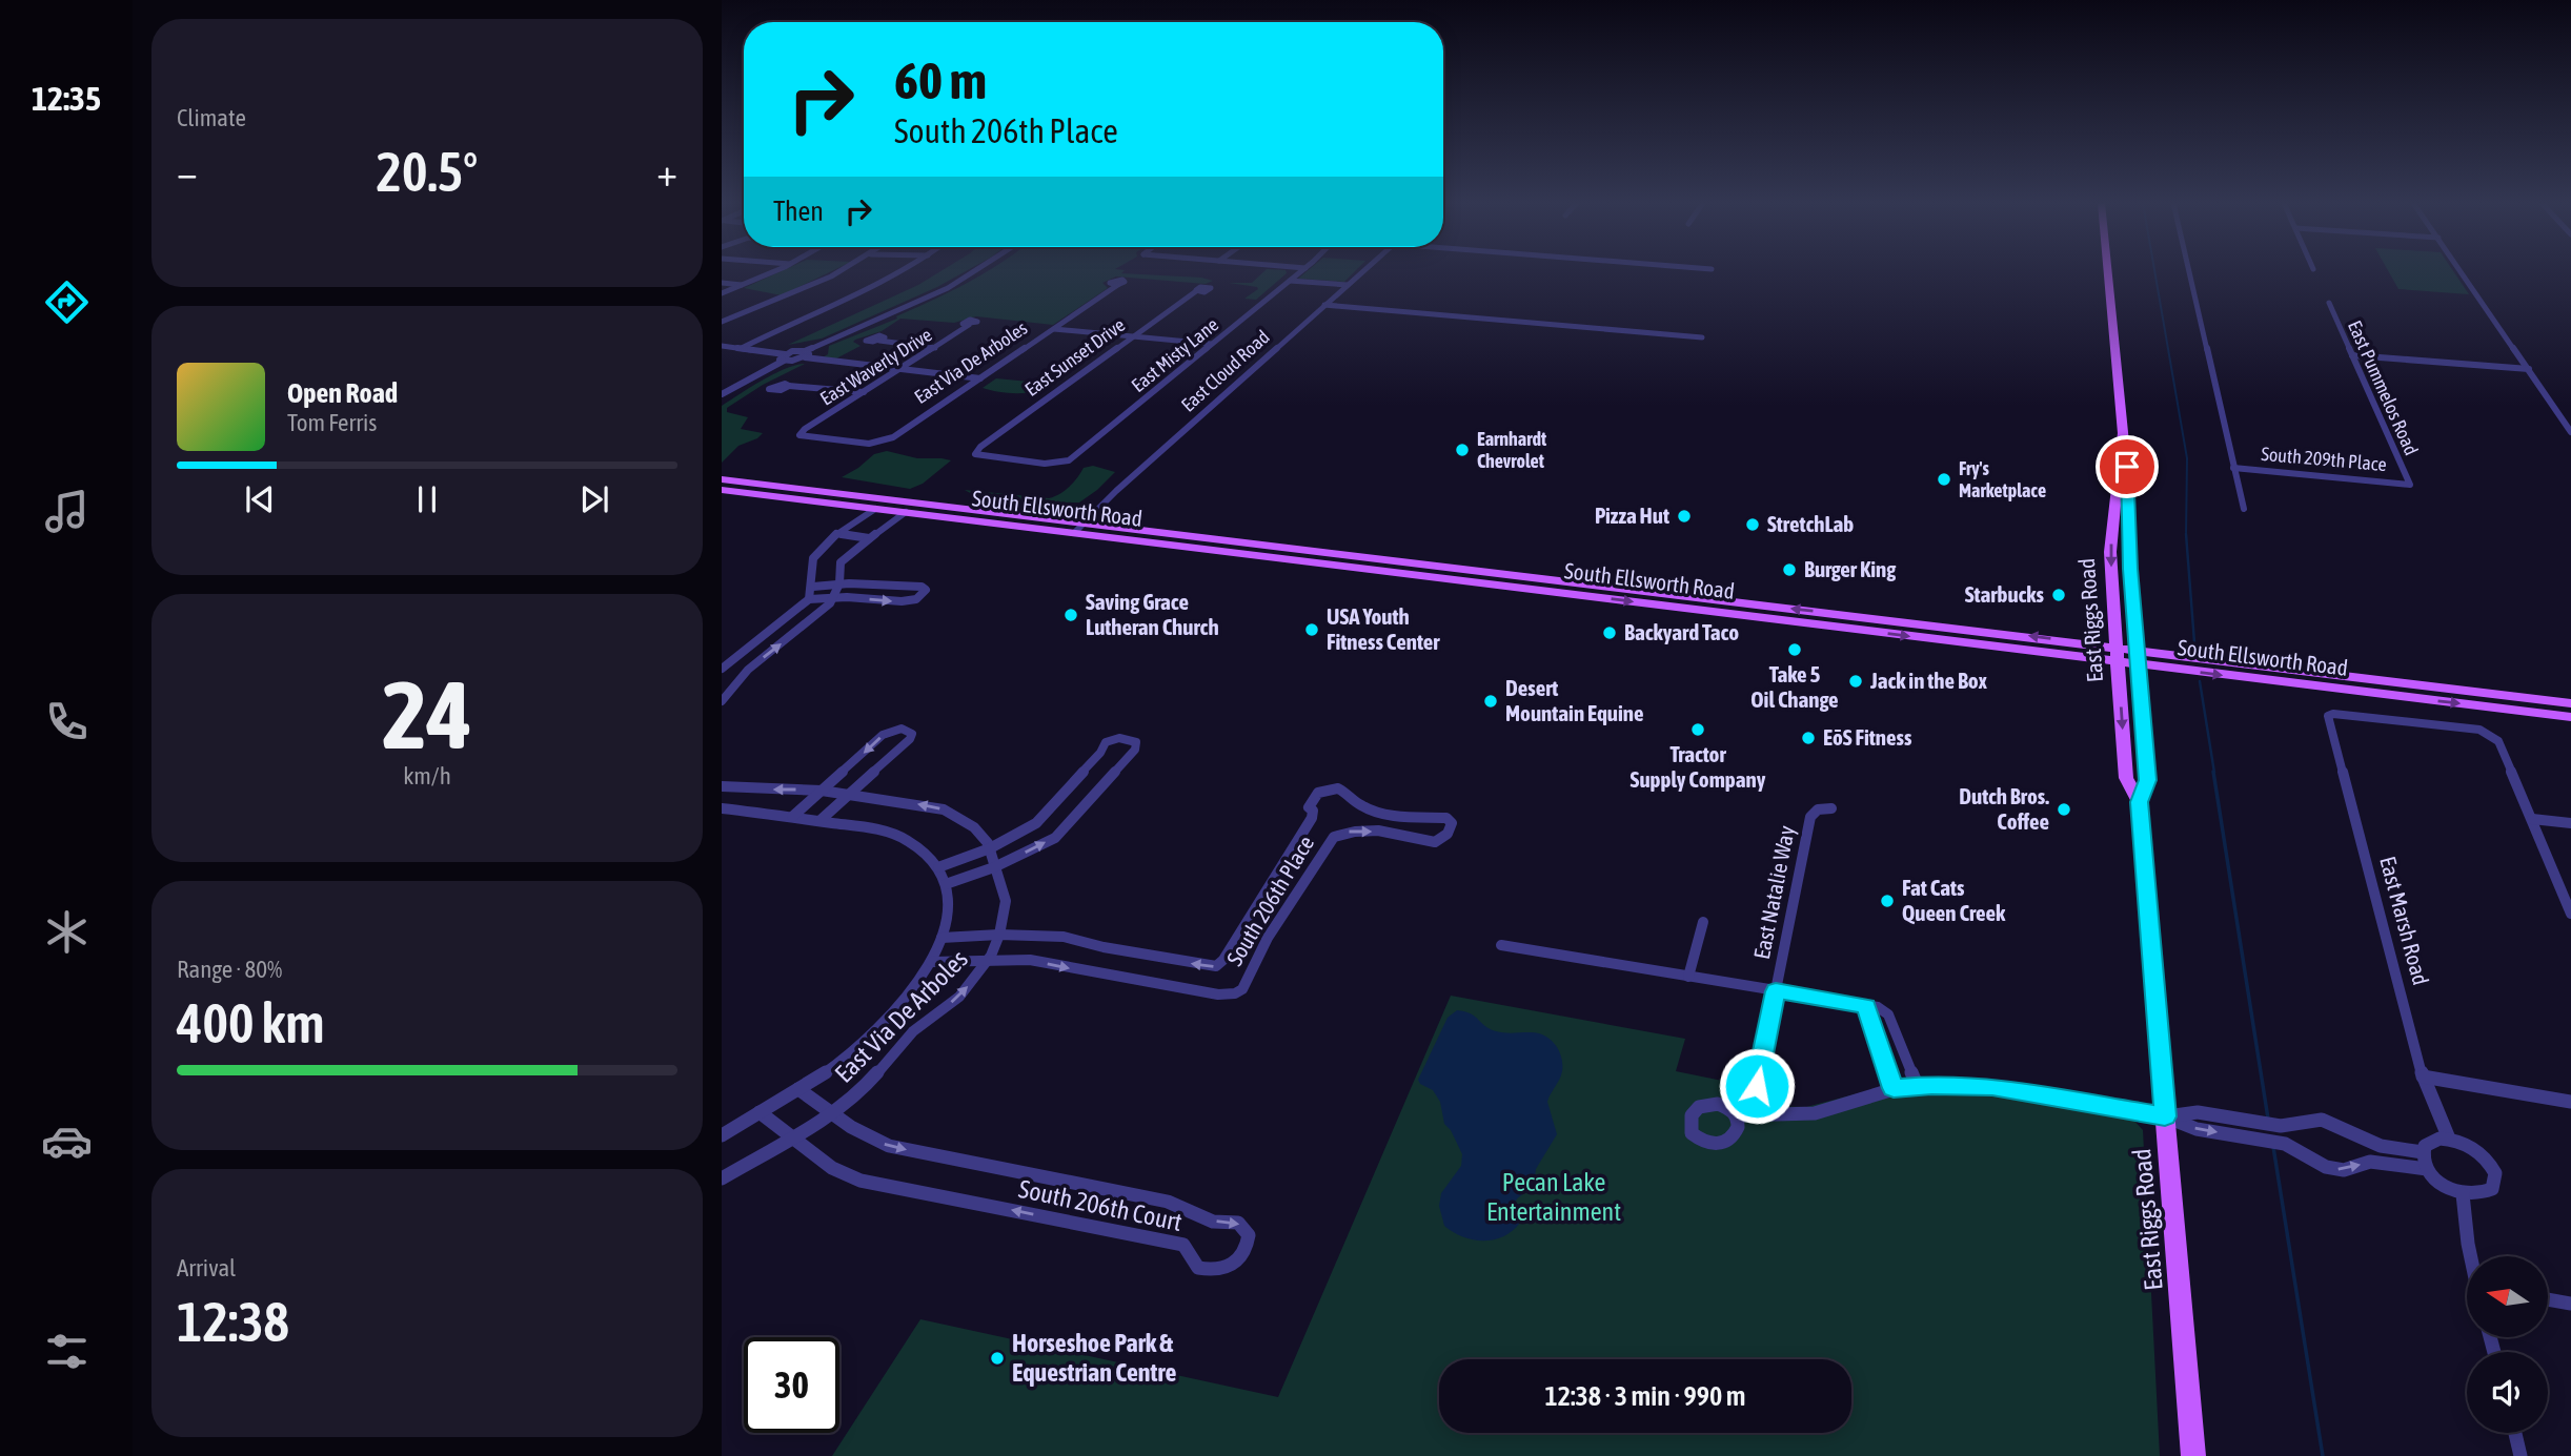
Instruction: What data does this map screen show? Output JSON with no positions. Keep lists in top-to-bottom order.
{
  "streets": {
    "main road": ["South Ellsworth Road", "East Riggs Road"],
    "street": [
      "East Misty Lane",
      "East Sunset Drive",
      "East Via De Arboles",
      "East Waverly Drive",
      "East Cloud Road",
      "East Pummelos Road",
      "South 209th Place",
      "East Natalie Way",
      "South 206th Place",
      "East Marsh Road",
      "South 206th Court"
    ]
  },
  "crossings": [
    ["East Misty Lane", "East Sunset Drive"],
    ["East Via De Arboles", "East Waverly Drive"],
    ["East Via De Arboles", "South 206th Place"],
    ["East Via De Arboles", "South 206th Court"],
    ["East Cloud Road", "South Ellsworth Road"],
    ["East Pummelos Road", "South 209th Place"],
    ["South Ellsworth Road", "East Riggs Road"]
  ],
  "parks": ["Pecan Lake Entertainment"],
  "places": [
    "Earnhardt Chevrolet",
    "Fry's Marketplace",
    "Pizza Hut",
    "StretchLab",
    "Burger King",
    "Starbucks",
    "Saving Grace Lutheran Church",
    "USA Youth Fitness Center",
    "Backyard Taco",
    "Take 5 Oil Change",
    "Jack in the Box",
    "Desert Mountain Equine",
    "Tractor Supply Company",
    "EōS Fitness",
    "Dutch Bros. Coffee",
    "Fat Cats Queen Creek",
    "Horseshoe Park & Equestrian Centre"
  ],
  "north": "left",
  "page": {
    "tabs": "12:35",
    "tile": [
      "Climate",
      ["24", "km/h"],
      ["Range · 80%", "400 km"],
      ["Arrival", "12:38"]
    ],
    "turn": ["60 m", "South 206th Place"],
    "heat": ["−", "20.5°", "+"],
    "then": "Then",
    "song": ["Open Road", "Tom Ferris"],
    "limit": "30",
    "trip": "12:38 · 3 min · 990 m"
  }
}
